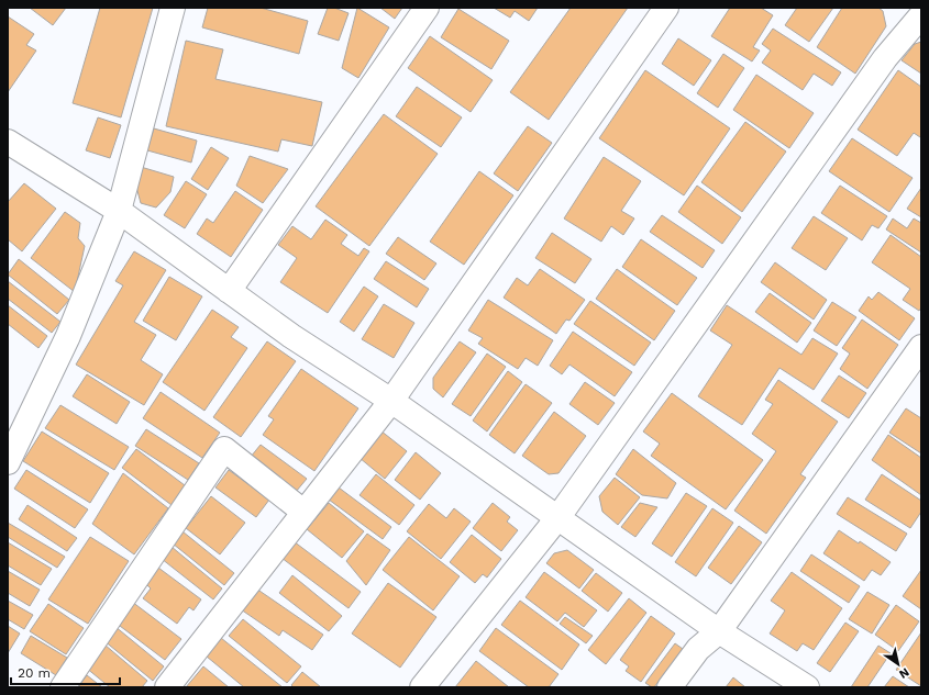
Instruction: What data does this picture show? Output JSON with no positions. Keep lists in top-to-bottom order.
{
  "scale_bar": "20 m",
  "north": "bottom right"
}
